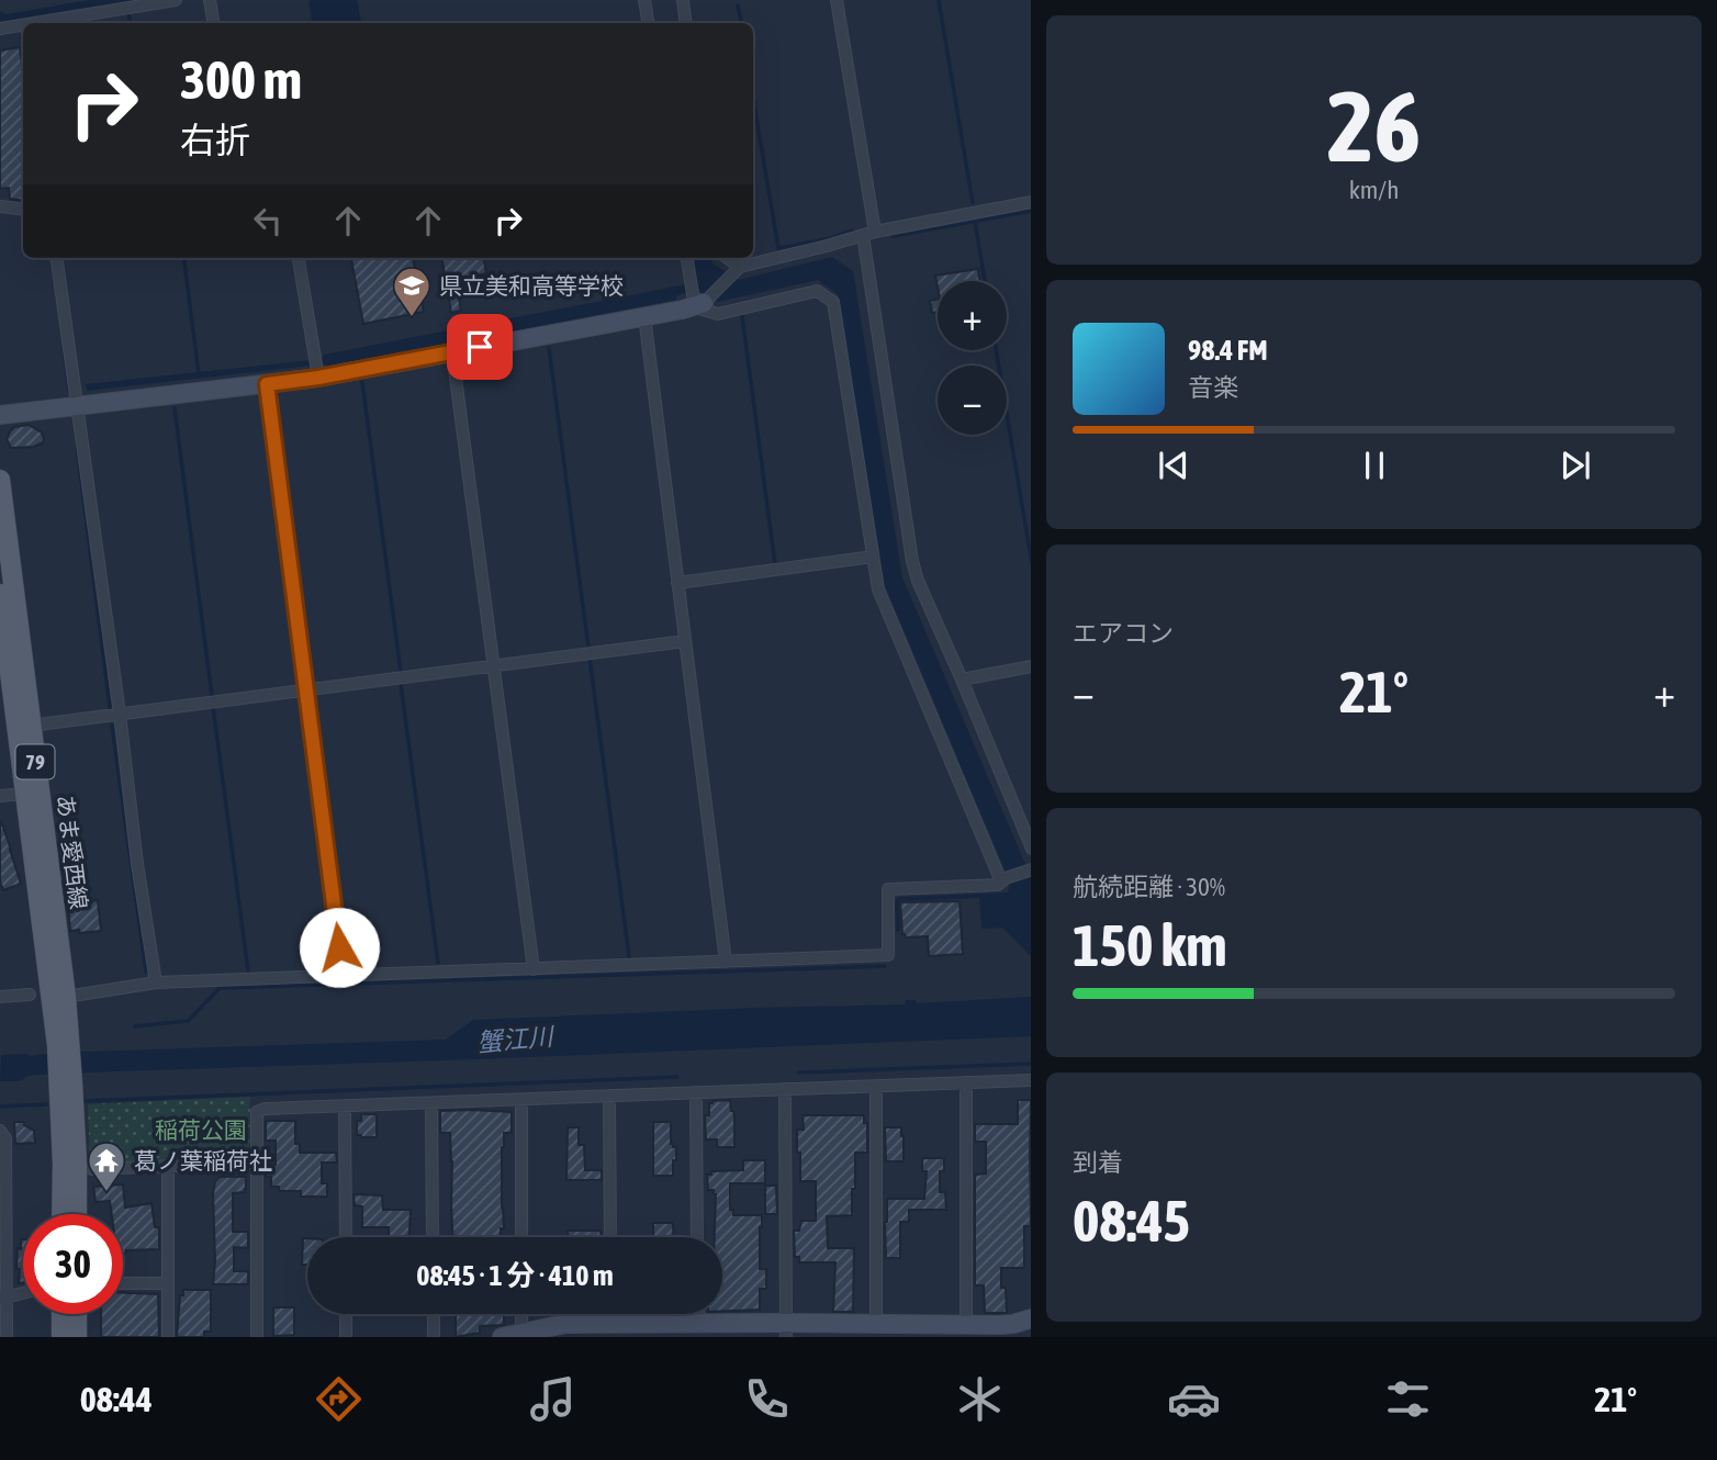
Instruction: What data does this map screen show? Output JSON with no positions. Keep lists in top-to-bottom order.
{
  "streets": {
    "main road": ["79", "あま愛西線"]
  },
  "water": ["蟹江川"],
  "parks": ["稲荷公園"],
  "places": {
    "school or university": ["県立美和高等学校"],
    "temple": ["葛ノ葉稲荷社"]
  },
  "page": {
    "tile": [
      ["26", "km/h"],
      "エアコン",
      ["航続距離 · 30%", "150 km"],
      ["到着", "08:45"]
    ],
    "turn": ["300 m", "右折"],
    "map_buttons": ["+", "−"],
    "song": ["98.4 FM", "音楽"],
    "heat": ["−", "21°", "+"],
    "limit": "30",
    "trip": "08:45 · 1 分 · 410 m",
    "tabs": ["08:44", "21°"]
  }
}
